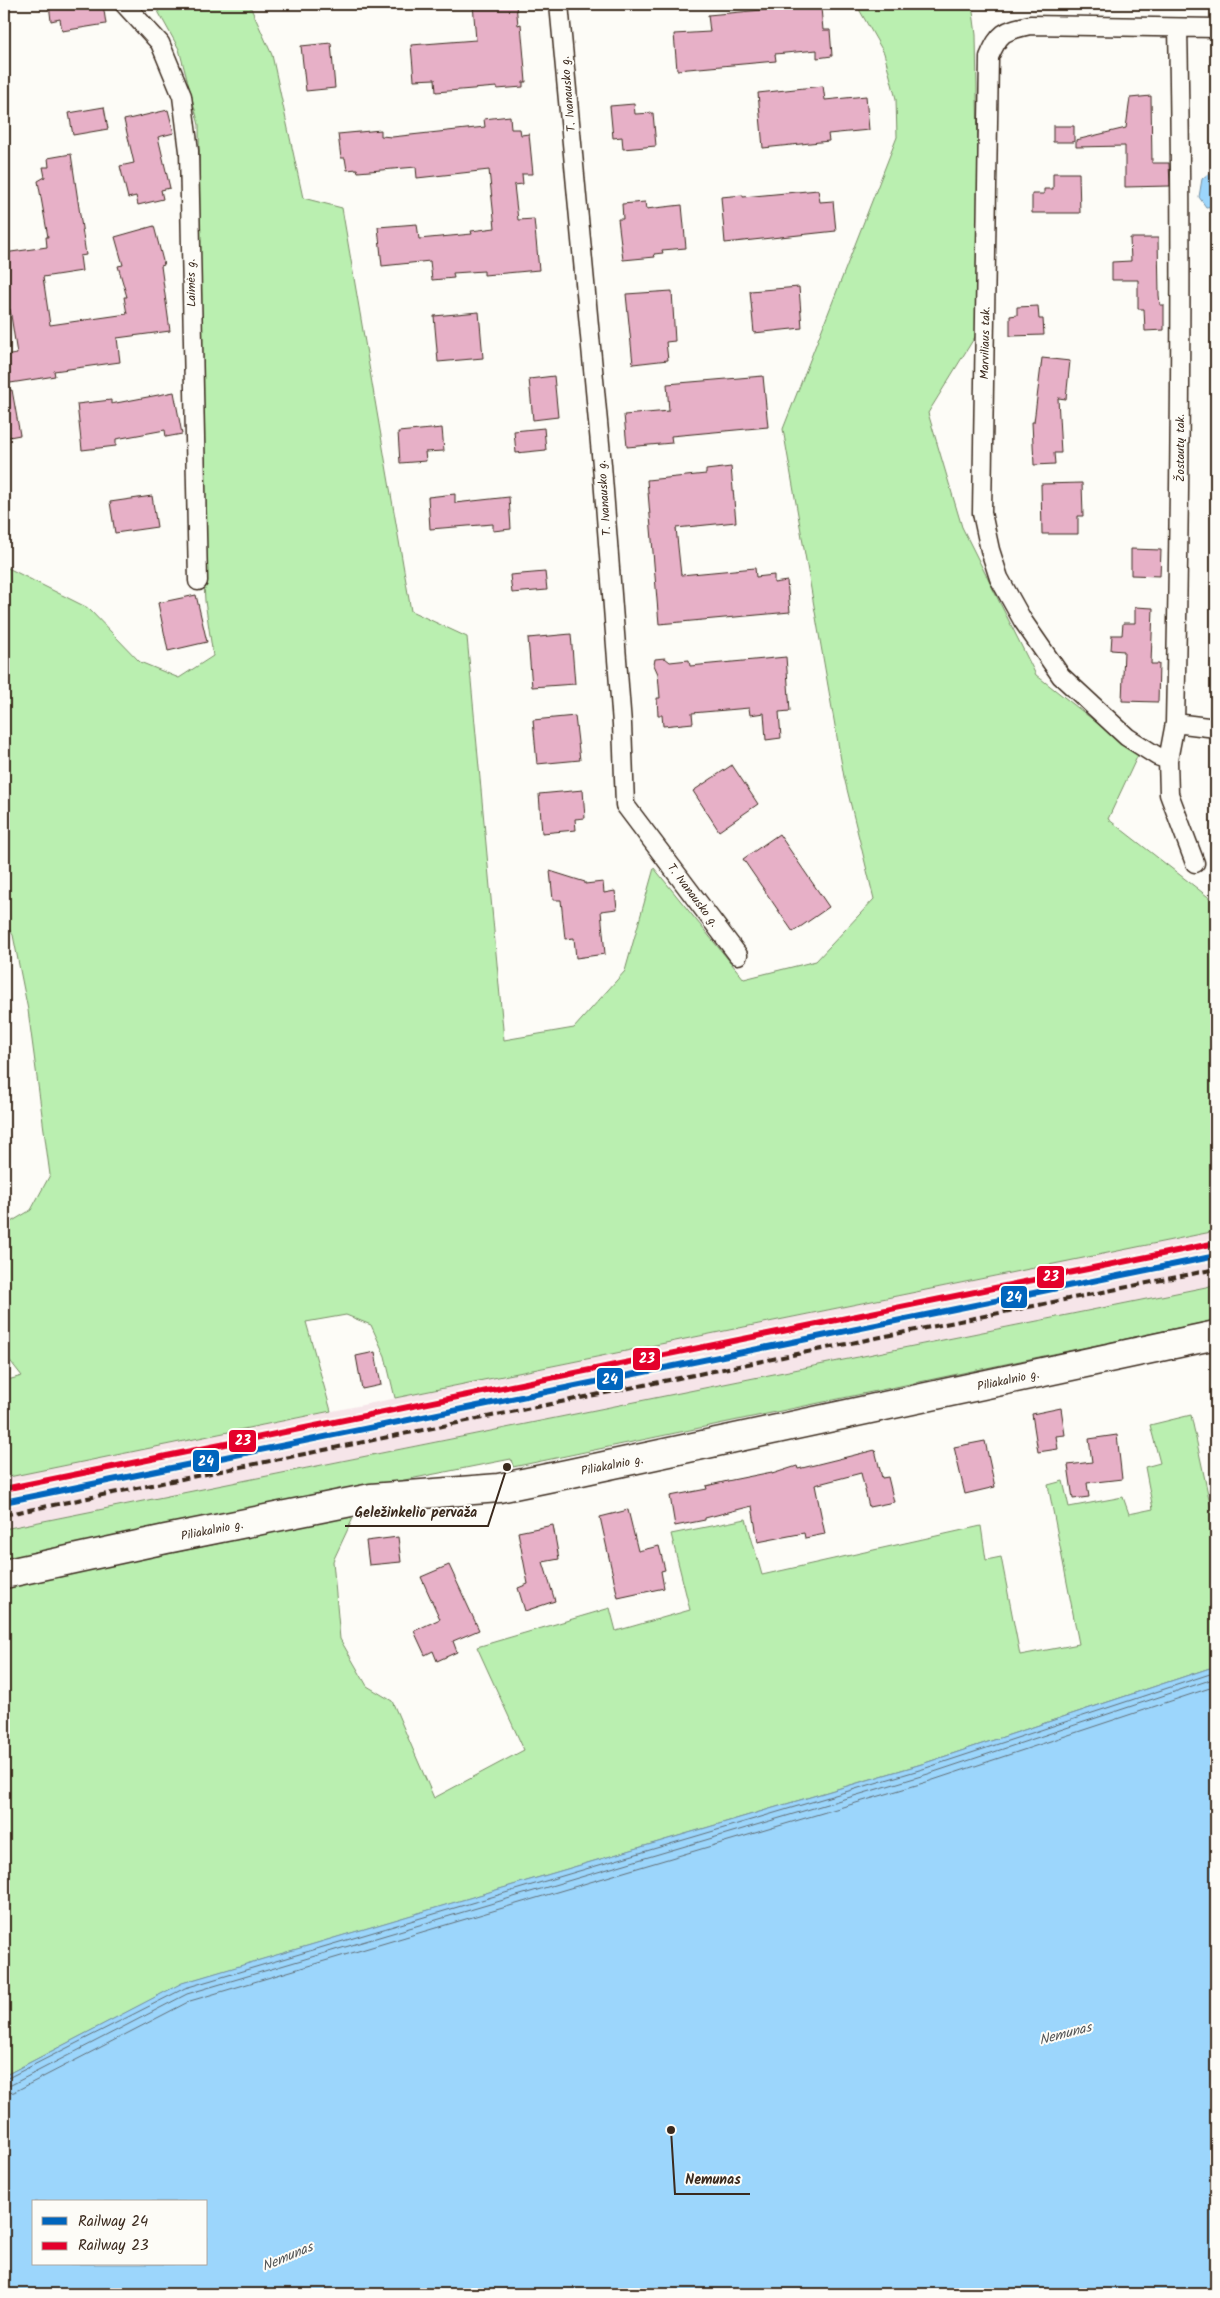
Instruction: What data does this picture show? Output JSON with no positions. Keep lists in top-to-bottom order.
{
  "streets": {
    "main road": ["Piliakalnio g."],
    "street": [
      "T. Ivanausko g.",
      "Laimės g.",
      "Marviliaus tak.",
      "Žostautų tak."
    ]
  },
  "crossings": [
    ["Marviliaus tak.", "Žostautų tak."]
  ],
  "water": ["Nemunas"],
  "places": ["Geležinkelio pervaža", "Nemunas"],
  "lines": ["rail line 23", "rail line 24"],
  "legend": ["Railway 24", "Railway 23"]
}
